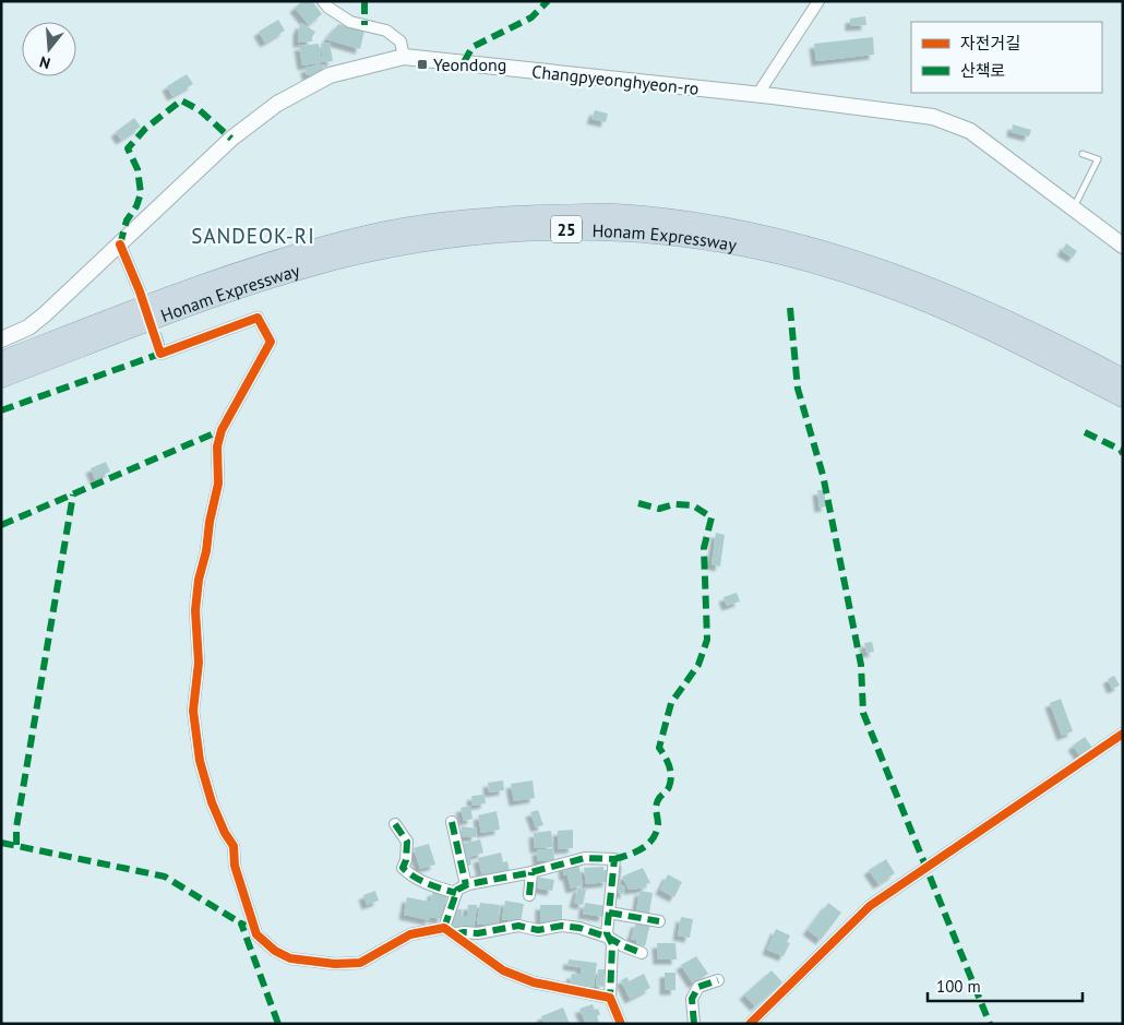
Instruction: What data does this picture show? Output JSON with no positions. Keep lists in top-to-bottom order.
{
  "streets": {
    "highway": ["25", "Honam Expressway"],
    "main road": ["Changpyeonghyeon-ro"]
  },
  "districts": ["SANDEOK-RI"],
  "places": {
    "transit": ["Yeondong"]
  },
  "legend": ["자전거길", "산책로"],
  "scale_bar": "100 m",
  "north": "bottom"
}
